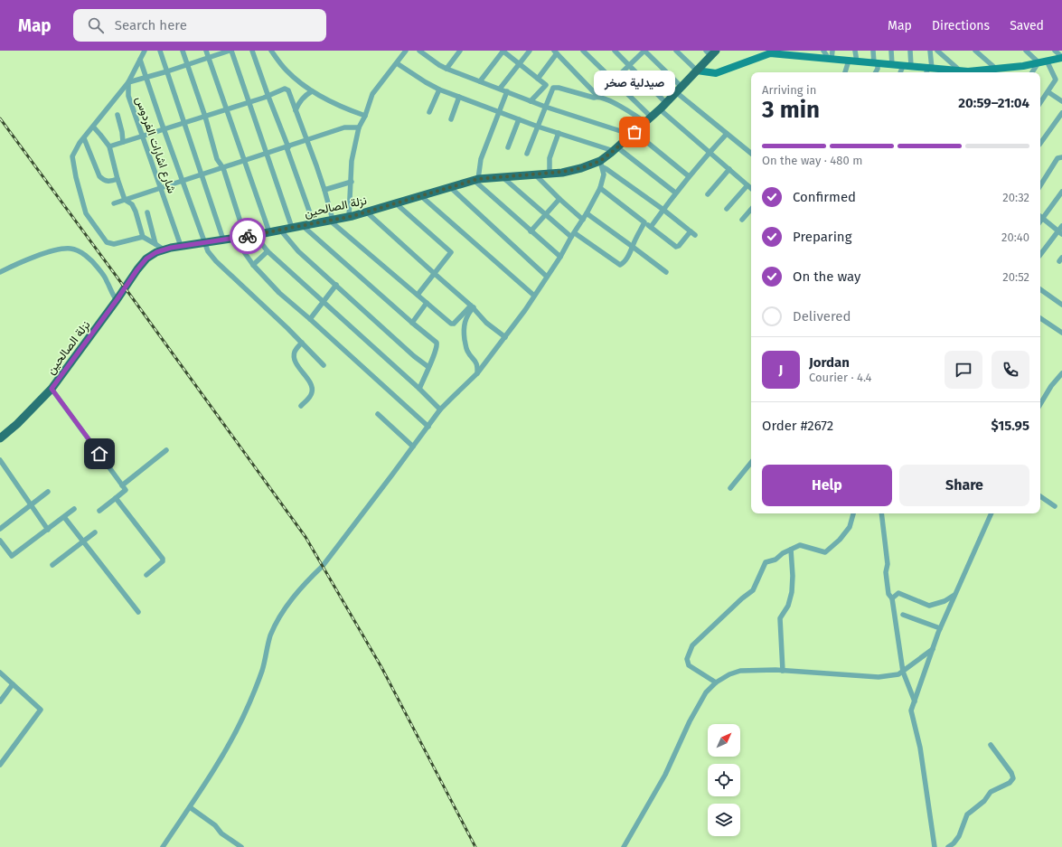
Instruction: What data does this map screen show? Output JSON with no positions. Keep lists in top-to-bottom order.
{
  "streets": {
    "main road": ["نزلة الصالحين"],
    "street": ["شارع اشارات الفردوس"]
  },
  "crossings": [
    ["شارع اشارات الفردوس", "نزلة الصالحين"]
  ],
  "places": ["صيدلية صخر"],
  "north": "top right",
  "page": {
    "header": "Map",
    "search": "Search here",
    "nav": ["Map", "Directions", "Saved"],
    "bubble": "صيدلية صخر",
    "heading": ["3 min", "Arriving in", "20:59–21:04"],
    "panel": [
      "Jordan",
      "Courier · 4.4",
      "Order #2672",
      "$15.95"
    ],
    "bar": "On the way · 480 m",
    "list": [
      ["Confirmed", "20:32"],
      ["Preparing", "20:40"],
      ["On the way", "20:52"],
      "Delivered"
    ],
    "round": "J",
    "buttons": ["Help", "Share"]
  }
}
